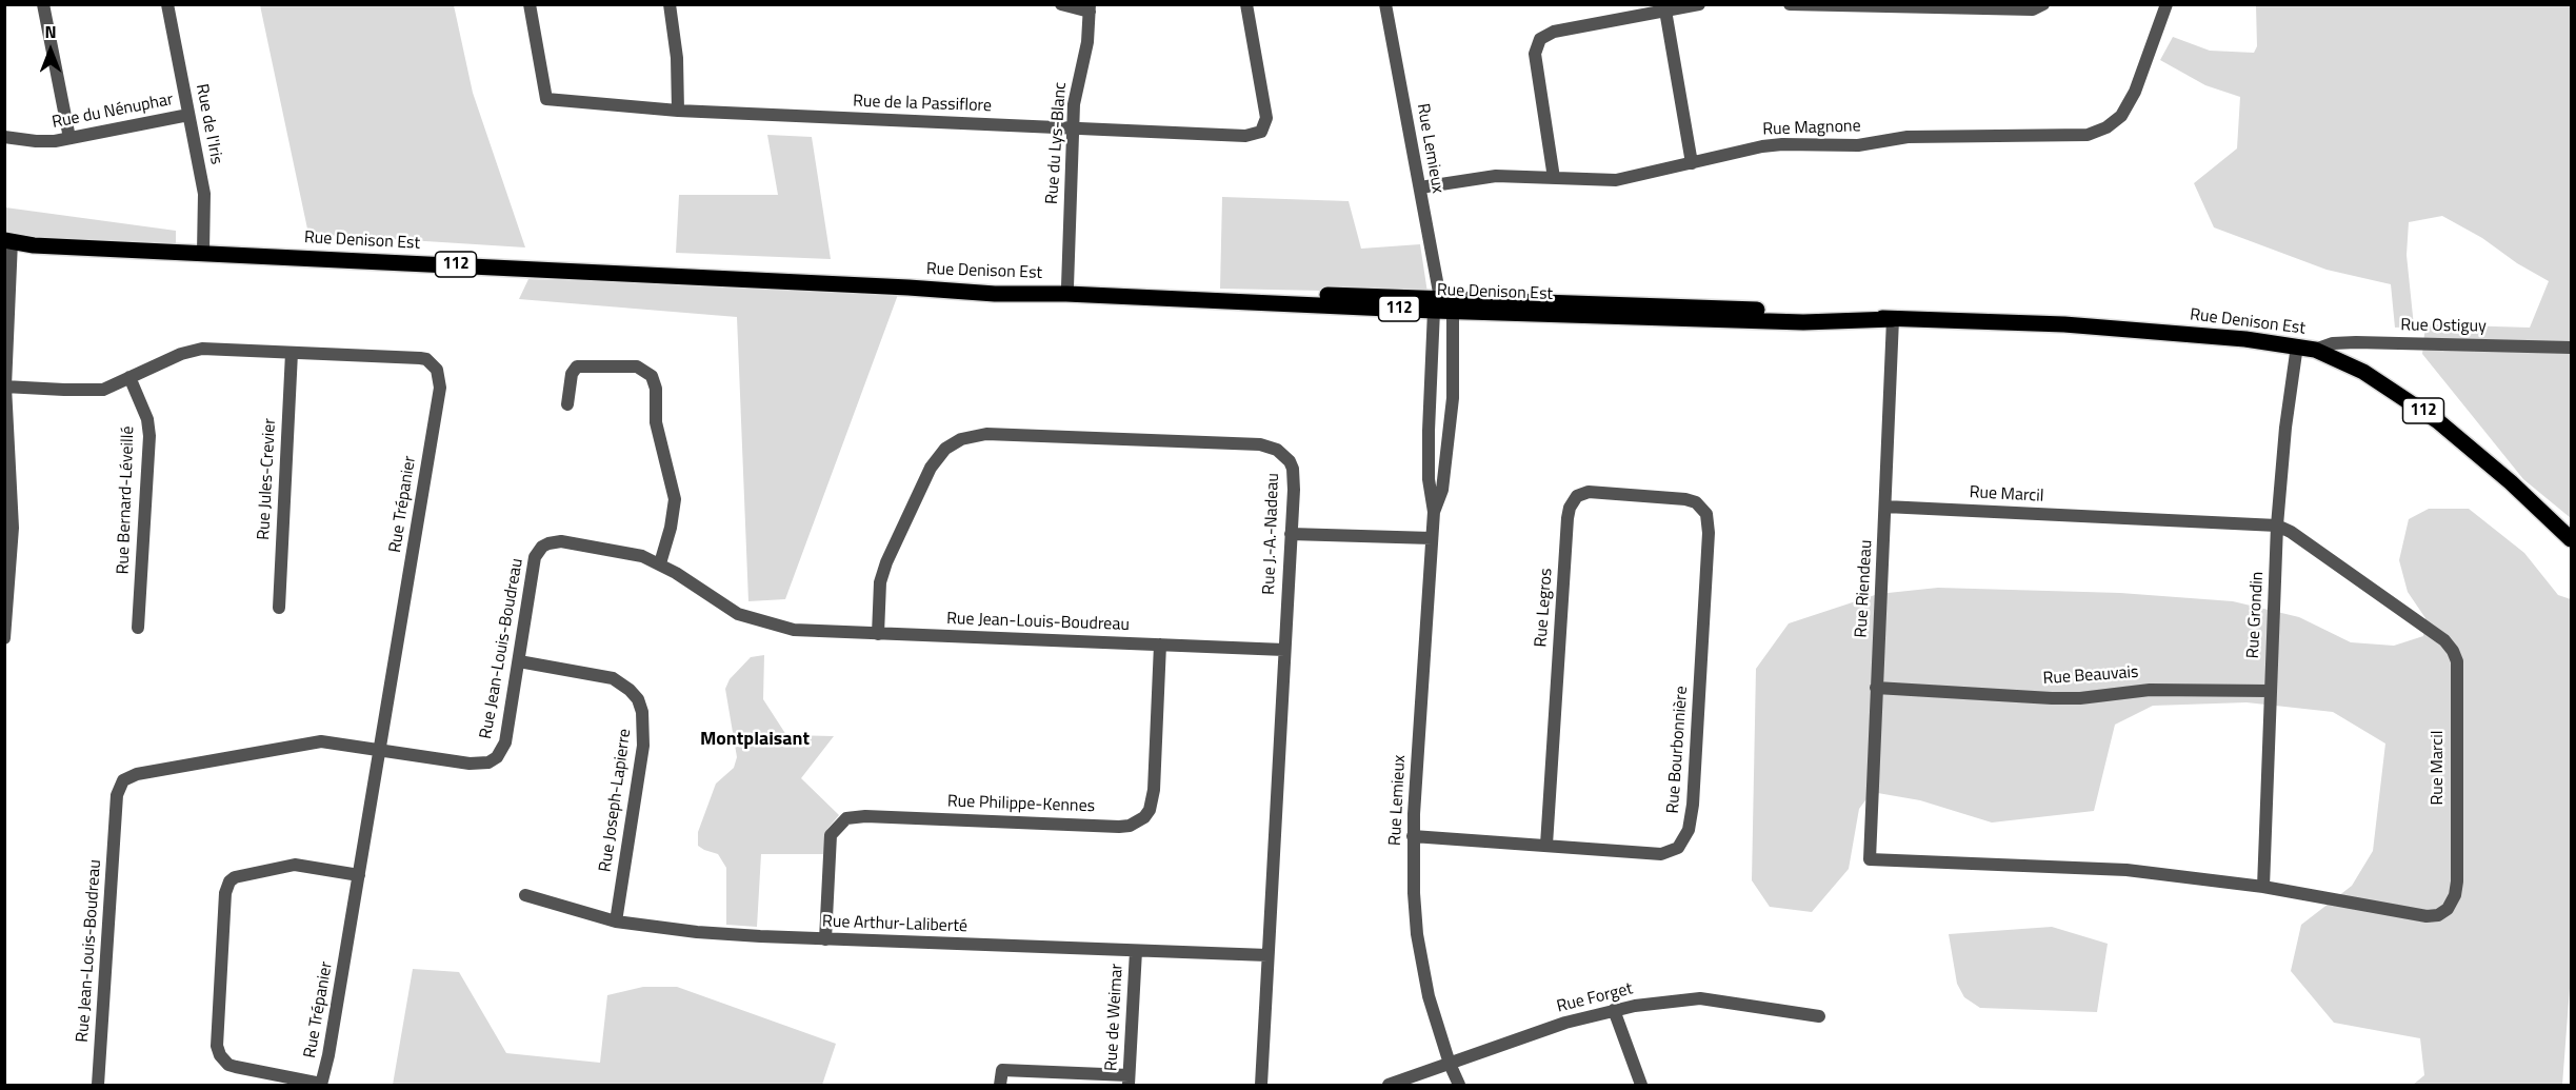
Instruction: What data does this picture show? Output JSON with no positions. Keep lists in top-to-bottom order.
{
  "streets": {
    "main road": ["Rue Denison Est", "112"],
    "street": [
      "Rue de la Passiflore",
      "Rue du Nénuphar",
      "Rue de l'Iris",
      "Rue Magnone",
      "Rue du Lys-Blanc",
      "Rue Lemieux",
      "Rue Ostiguy",
      "Rue Jules-Crevier",
      "Rue Marcil",
      "Rue Bernard-Léveillé",
      "Rue Trépanier",
      "Rue J.-A.-Nadeau",
      "Rue Riendeau",
      "Rue Legros",
      "Rue Grondin",
      "Rue Jean-Louis-Boudreau",
      "Rue Beauvais",
      "Rue Bourbonnière",
      "Rue Joseph-Lapierre",
      "Rue Philippe-Kennes",
      "Rue Arthur-Laliberté",
      "Rue Forget",
      "Rue de Weimar"
    ]
  },
  "crossings": [
    ["Rue de la Passiflore", "Rue du Lys-Blanc"],
    ["Rue du Nénuphar", "Rue de l'Iris"],
    ["Rue de l'Iris", "Rue Denison Est"],
    ["Rue Magnone", "Rue Lemieux"],
    ["Rue du Lys-Blanc", "Rue Denison Est"],
    ["Rue Lemieux", "Rue Denison Est"],
    ["Rue Lemieux", "Rue Bourbonnière"],
    ["Rue Lemieux", "Rue Forget"],
    ["Rue Denison Est", "Rue Ostiguy"],
    ["Rue Denison Est", "Rue Riendeau"],
    ["Rue Denison Est", "Rue Grondin"],
    ["Rue Jules-Crevier", "Rue Trépanier"],
    ["Rue Marcil", "Rue Riendeau"],
    ["Rue Marcil", "Rue Grondin"],
    ["Rue Bernard-Léveillé", "Rue Trépanier"],
    ["Rue Trépanier", "Rue Jean-Louis-Boudreau"],
    ["Rue J.-A.-Nadeau", "Rue Jean-Louis-Boudreau"],
    ["Rue J.-A.-Nadeau", "Rue Arthur-Laliberté"],
    ["Rue Riendeau", "Rue Beauvais"],
    ["Rue Legros", "Rue Bourbonnière"],
    ["Rue Grondin", "Rue Beauvais"],
    ["Rue Jean-Louis-Boudreau", "Rue Joseph-Lapierre"],
    ["Rue Jean-Louis-Boudreau", "Rue Philippe-Kennes"],
    ["Rue Joseph-Lapierre", "Rue Arthur-Laliberté"],
    ["Rue Philippe-Kennes", "Rue Arthur-Laliberté"],
    ["Rue Arthur-Laliberté", "Rue de Weimar"]
  ],
  "districts": ["Montplaisant"],
  "north": "top"
}
